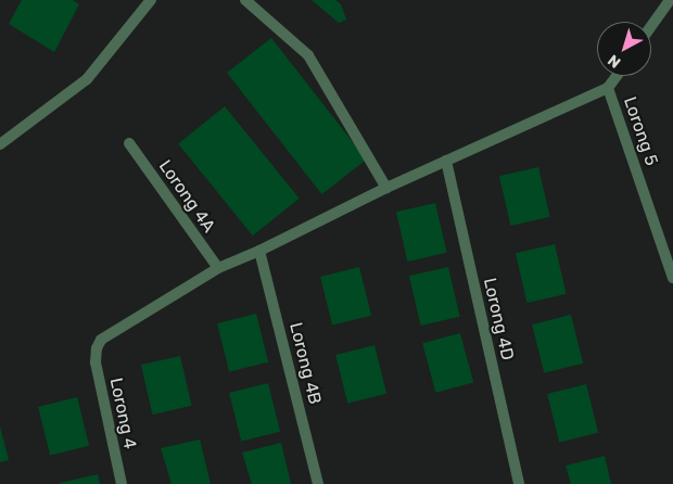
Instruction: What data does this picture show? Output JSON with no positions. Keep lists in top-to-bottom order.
{
  "streets": {
    "street": [
      "Lorong 5",
      "Lorong 4A",
      "Lorong 4D",
      "Lorong 4B",
      "Lorong 4"
    ]
  },
  "crossings": [
    ["Lorong 4A", "Lorong 4"]
  ],
  "north": "bottom left"
}
